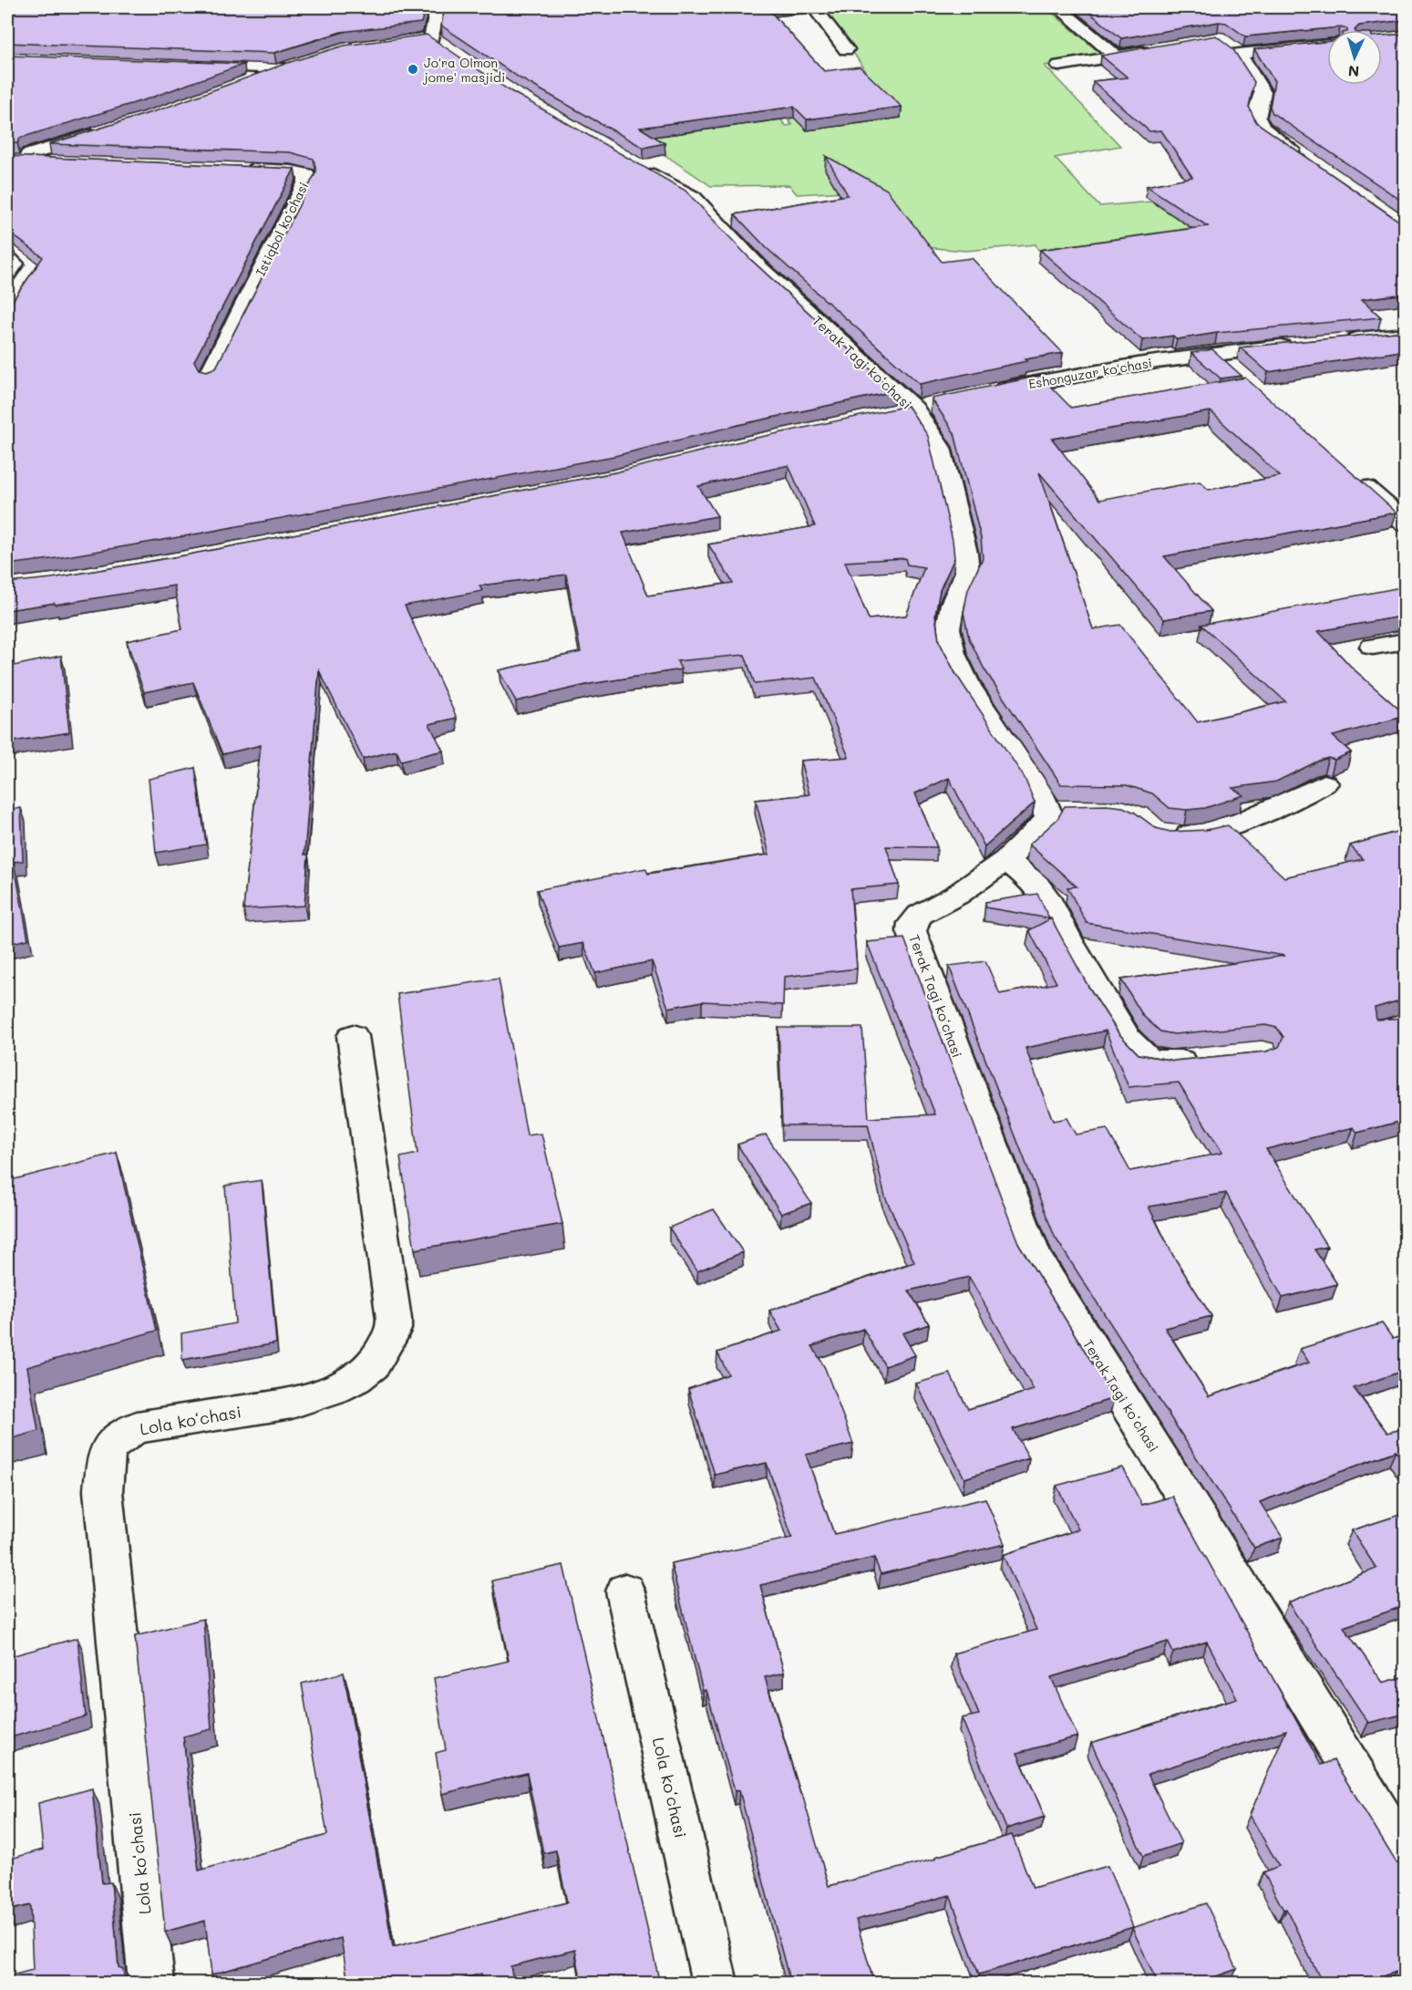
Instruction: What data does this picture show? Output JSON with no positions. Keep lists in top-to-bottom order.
{
  "streets": {
    "street": [
      "Istiqbol koʻchasi",
      "Terak Tagi koʻchasi",
      "Eshonguzar ko'chasi",
      "Lola koʻchasi"
    ]
  },
  "places": ["Jo'ra Olmon jome' masjidi"],
  "north": "bottom"
}
